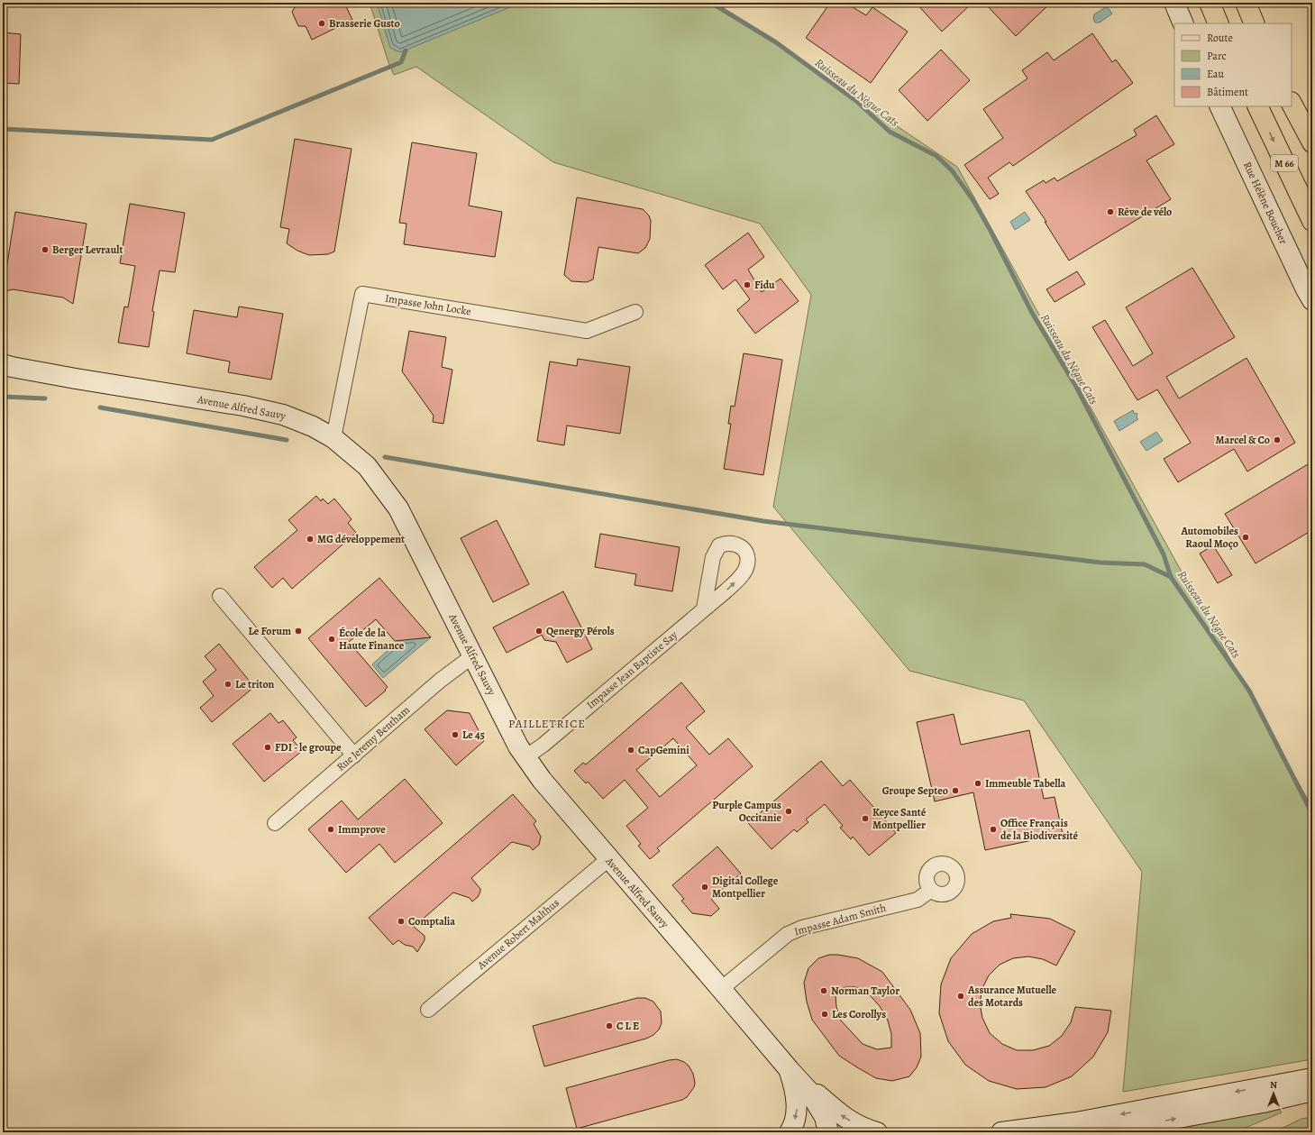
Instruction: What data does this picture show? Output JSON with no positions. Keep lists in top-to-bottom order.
{
  "streets": {
    "highway": ["M 66"],
    "street": [
      "Rue Hélène Boucher",
      "Impasse John Locke",
      "Avenue Alfred Sauvy",
      "Impasse Jean Baptiste Say",
      "Rue Jeremy Bentham",
      "Impasse Adam Smith",
      "Avenue Robert Malthus"
    ]
  },
  "crossings": [
    ["Impasse John Locke", "Avenue Alfred Sauvy"],
    ["Avenue Alfred Sauvy", "Impasse Jean Baptiste Say"],
    ["Avenue Alfred Sauvy", "Rue Jeremy Bentham"],
    ["Avenue Alfred Sauvy", "Impasse Adam Smith"],
    ["Avenue Alfred Sauvy", "Avenue Robert Malthus"]
  ],
  "districts": ["PAILLETRICE"],
  "water": ["Ruisseau du Nègue Cats"],
  "places": [
    "Brasserie Gusto",
    "Rêve de vélo",
    "Berger Levrault",
    "Fidu",
    "Marcel & Co",
    "Automobiles Raoul Moço",
    "MG développement",
    "Le Forum",
    "Qenergy Pérols",
    "École de la Haute Finance",
    "Le triton",
    "Le 45",
    "FDI - le groupe",
    "CapGemini",
    "Immeuble Tabella",
    "Groupe Septeo",
    "Purple Campus Occitanie",
    "Keyce Santé Montpellier",
    "Immprove",
    "Office Français de la Biodiversité",
    "Digital College Montpellier",
    "Comptalia",
    "Norman Taylor",
    "Assurance Mutuelle des Motards",
    "Les Corollys",
    "C L E"
  ],
  "legend": [
    "Route",
    "Parc",
    "Eau",
    "Bâtiment"
  ],
  "north": "top"
}
